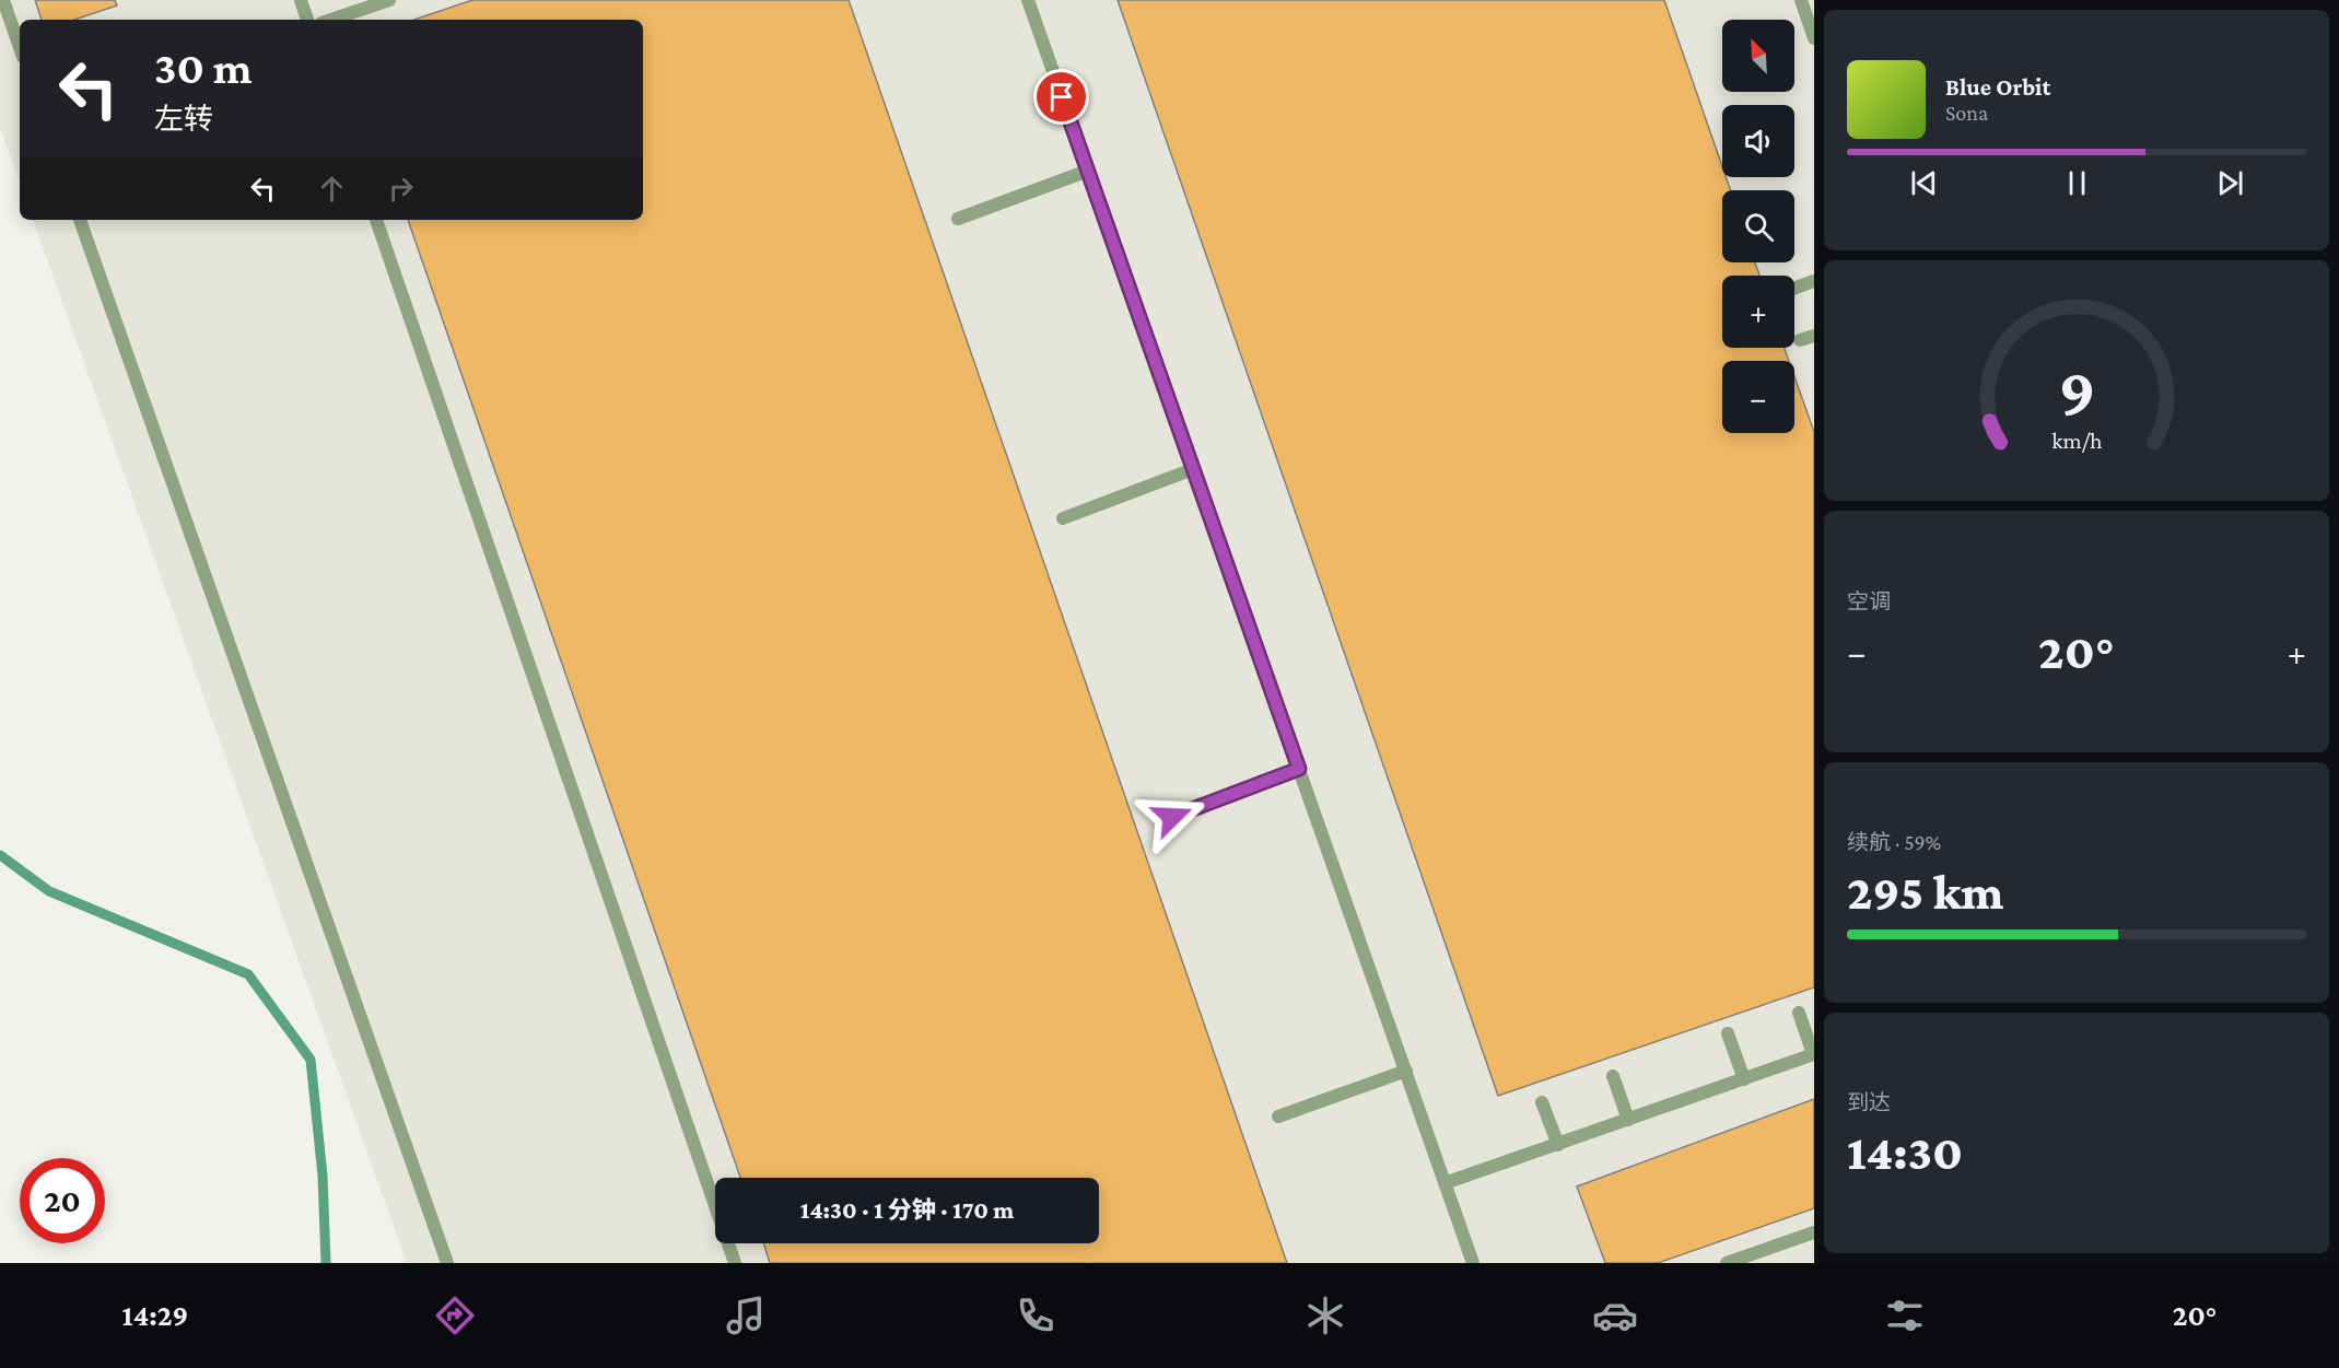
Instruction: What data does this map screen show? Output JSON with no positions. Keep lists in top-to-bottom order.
{
  "north": "top left",
  "page": {
    "map_buttons": ["+", "−"],
    "turn": ["30 m", "左转"],
    "song": ["Blue Orbit", "Sona"],
    "tile": [
      "空调",
      ["续航 · 59%", "295 km"],
      ["到达", "14:30"]
    ],
    "heat": ["−", "20°", "+"],
    "limit": "20",
    "trip": "14:30 · 1 分钟 · 170 m",
    "tabs": ["14:29", "20°"],
    "gauge": ["9", "km/h"]
  }
}
